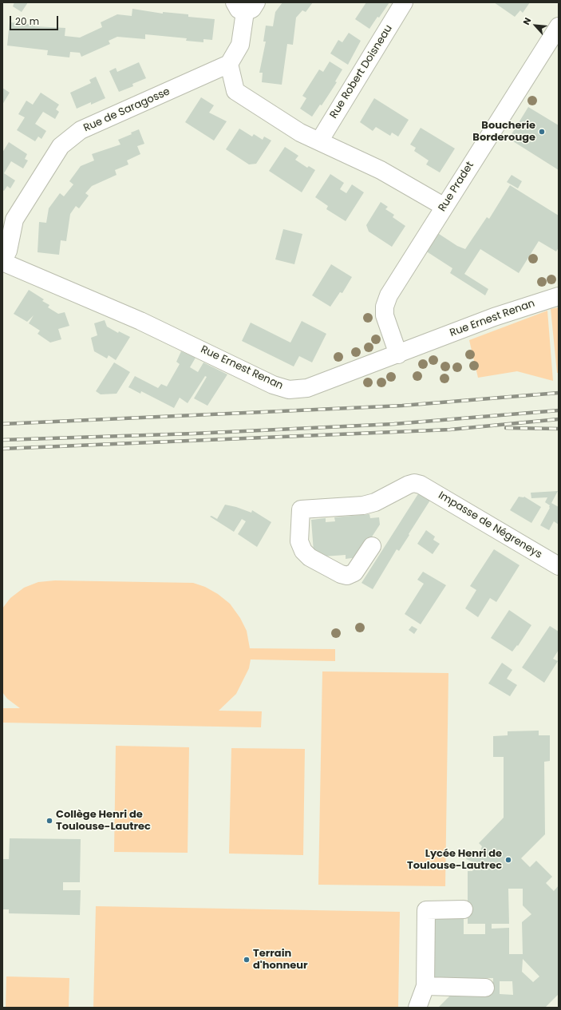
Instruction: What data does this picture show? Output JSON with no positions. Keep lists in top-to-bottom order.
{
  "streets": {
    "street": [
      "Rue Robert Doisneau",
      "Rue de Saragosse",
      "Rue Pradet",
      "Rue Ernest Renan",
      "Impasse de Négreneys"
    ]
  },
  "crossings": [
    ["Rue de Saragosse", "Rue Ernest Renan"],
    ["Rue Pradet", "Rue Ernest Renan"]
  ],
  "places": [
    "Boucherie Borderouge",
    "Collège Henri de Toulouse-Lautrec",
    "Lycée Henri de Toulouse-Lautrec",
    "Terrain d'honneur"
  ],
  "scale_bar": "20 m",
  "north": "top left"
}
